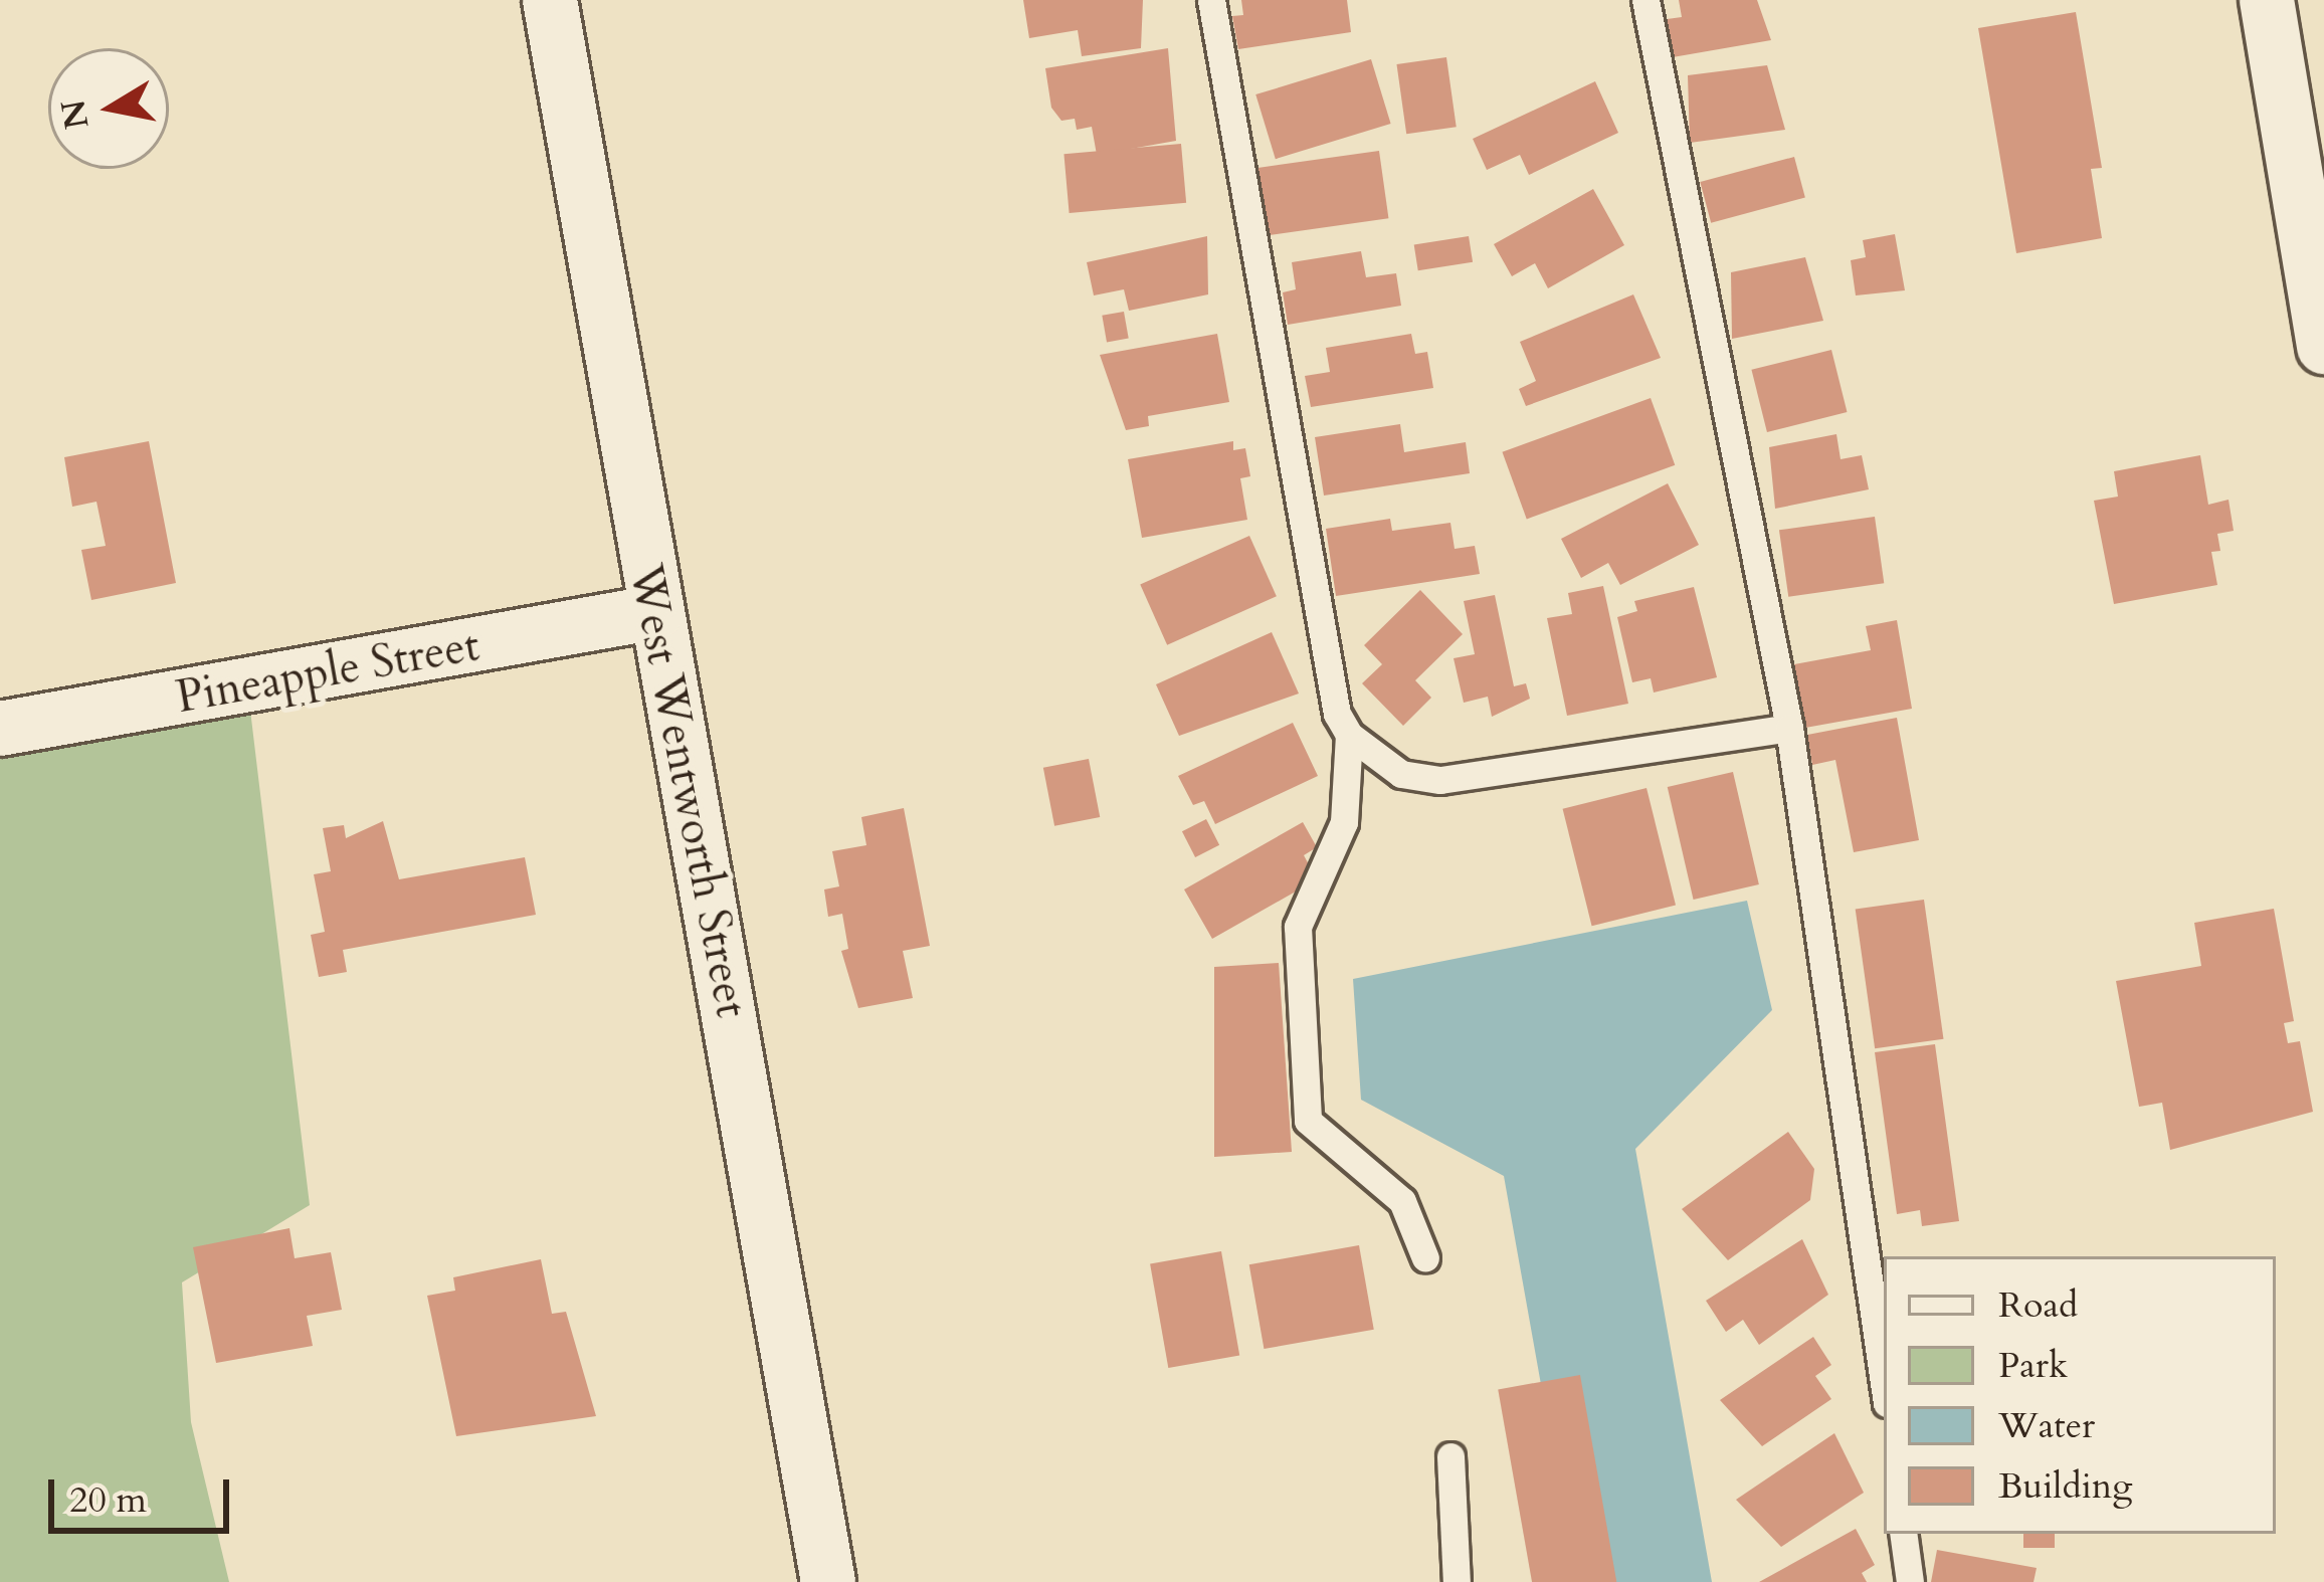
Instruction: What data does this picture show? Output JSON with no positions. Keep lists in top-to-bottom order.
{
  "streets": {
    "street": ["Pineapple Street", "West Wentworth Street"]
  },
  "crossings": [
    ["Pineapple Street", "West Wentworth Street"]
  ],
  "legend": [
    "Road",
    "Park",
    "Water",
    "Building"
  ],
  "scale_bar": "20 m",
  "north": "left"
}
